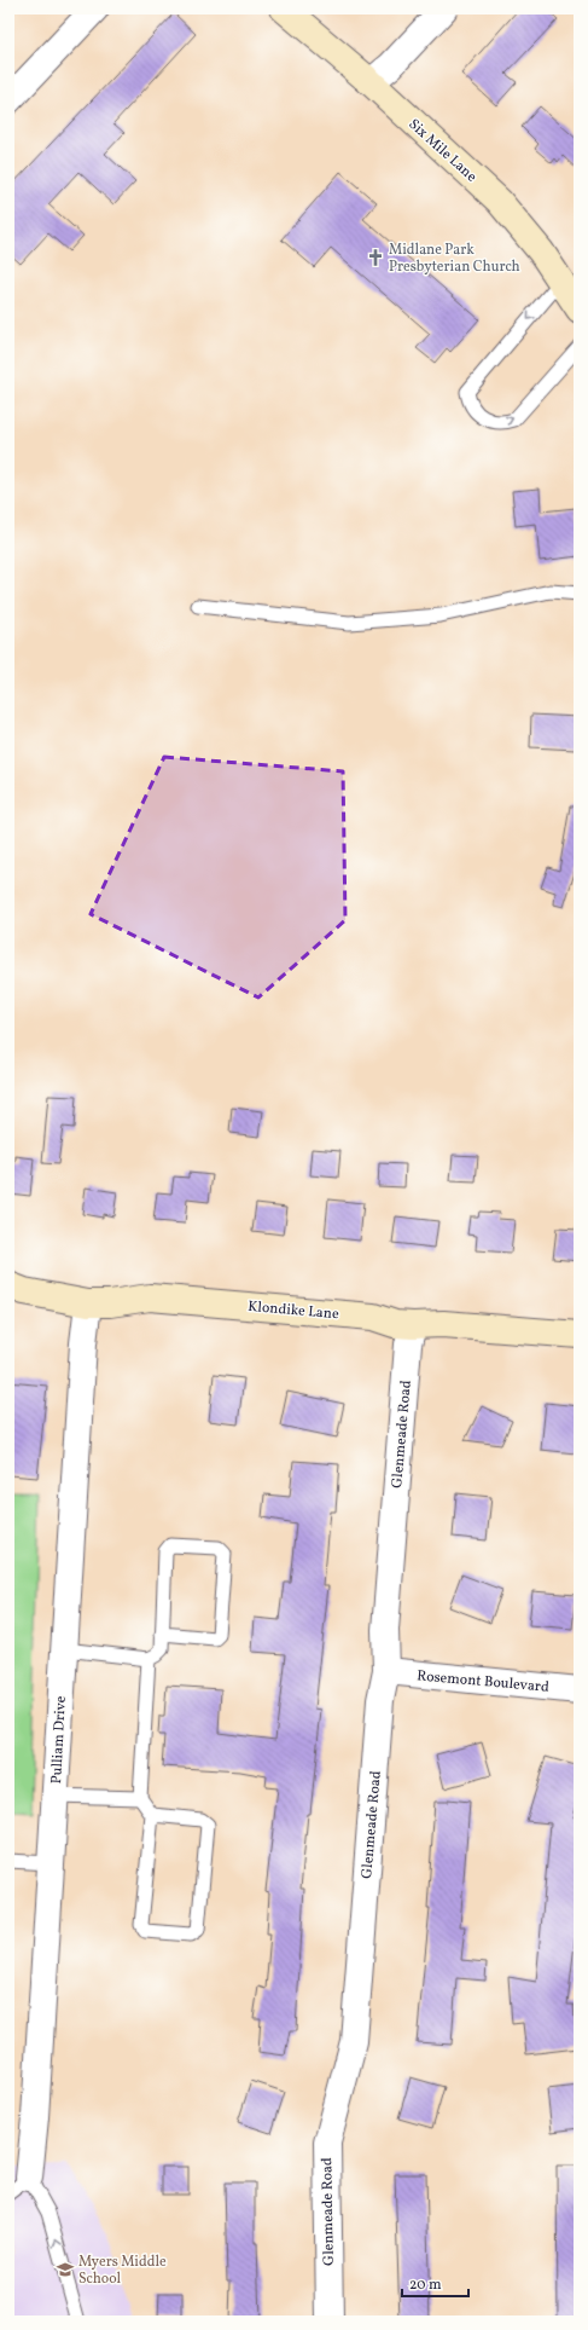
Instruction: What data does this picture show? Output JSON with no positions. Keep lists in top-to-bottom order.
{
  "streets": {
    "street": [
      "Six Mile Lane",
      "Klondike Lane",
      "Glenmeade Road",
      "Rosemont Boulevard",
      "Pulliam Drive"
    ]
  },
  "crossings": [
    ["Klondike Lane", "Glenmeade Road"],
    ["Klondike Lane", "Pulliam Drive"],
    ["Glenmeade Road", "Rosemont Boulevard"]
  ],
  "places": {
    "church": ["Midlane Park Presbyterian Church"],
    "school or university": ["Myers Middle School"]
  },
  "scale_bar": "20 m"
}
